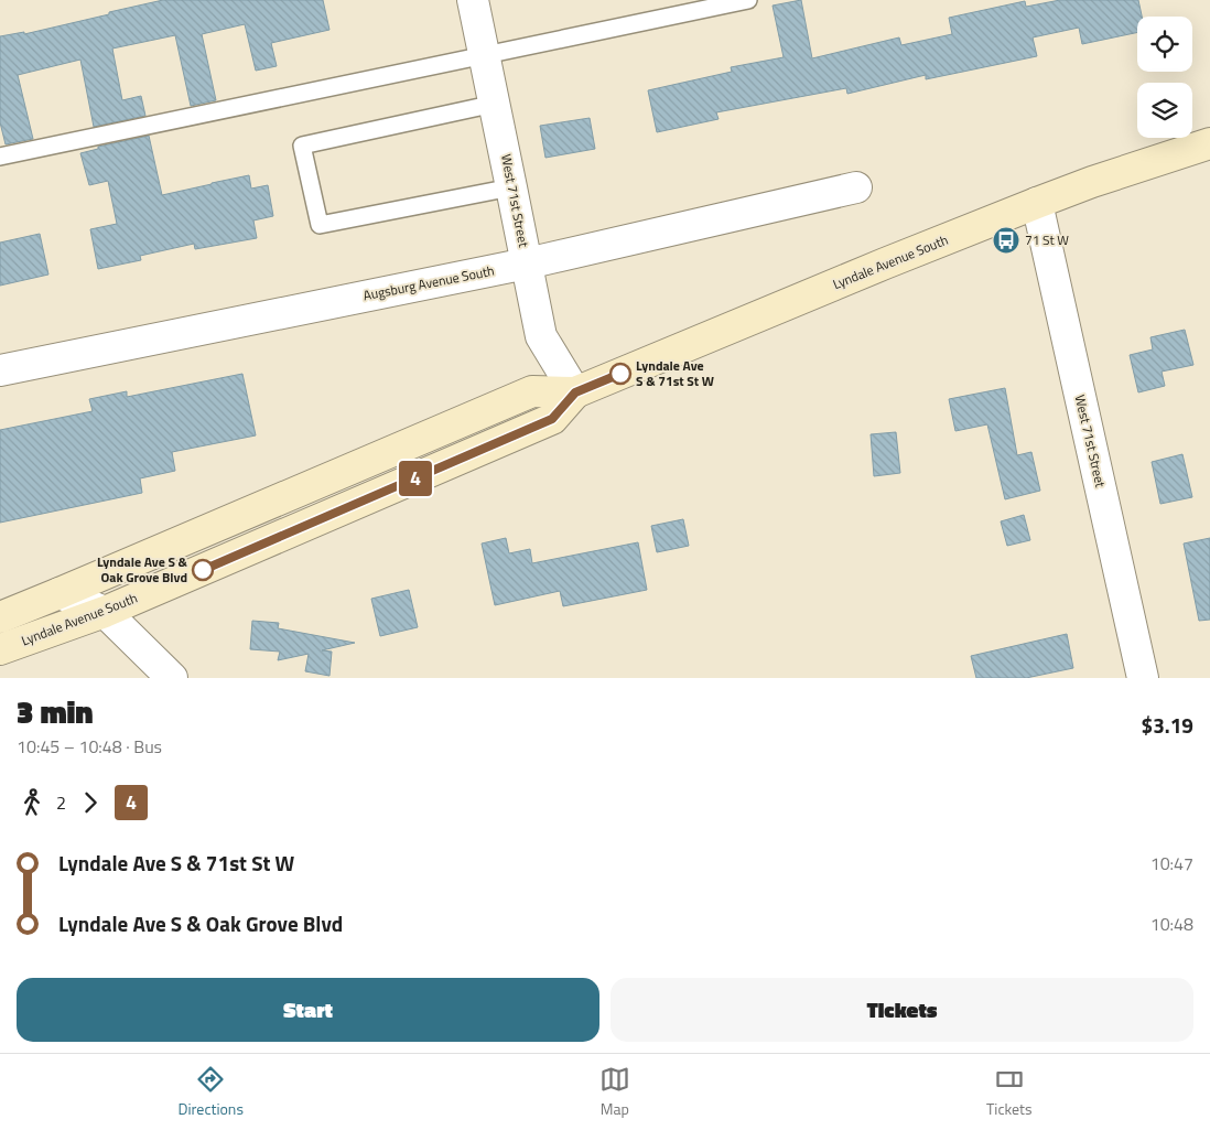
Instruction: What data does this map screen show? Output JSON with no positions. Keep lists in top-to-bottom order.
{
  "streets": {
    "main road": ["Lyndale Avenue South"],
    "street": ["West 71st Street", "Augsburg Avenue South"]
  },
  "crossings": [
    ["West 71st Street", "Lyndale Avenue South"],
    ["West 71st Street", "Augsburg Avenue South"]
  ],
  "places": {
    "bus stop": ["71 St W"],
    "other": ["Lyndale Ave S & 71st St W", "Lyndale Ave S & Oak Grove Blvd"]
  },
  "lines": ["bus line 4"],
  "page": {
    "on_map": "4",
    "heading": ["3 min", "10:45 – 10:48 · Bus", "$3.19"],
    "legs": ["2", "4"],
    "list": [
      {
        "name": "Lyndale Ave S & 71st St W",
        "value": "10:47"
      },
      {
        "name": "Lyndale Ave S & Oak Grove Blvd",
        "value": "10:48"
      }
    ],
    "buttons": ["Start", "Tickets"],
    "tabs": ["Directions", "Map", "Tickets"]
  }
}
